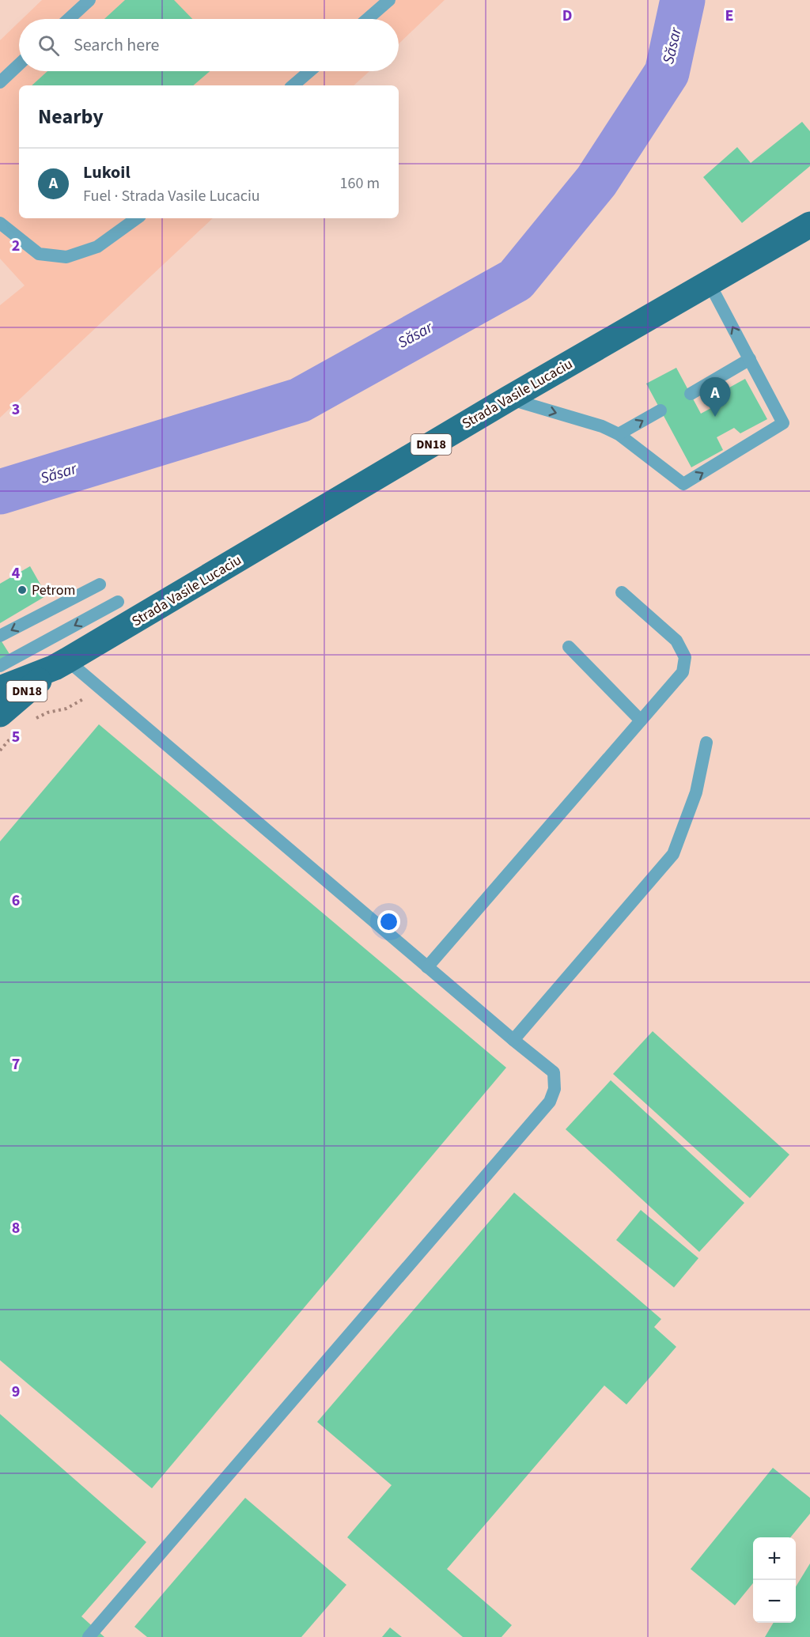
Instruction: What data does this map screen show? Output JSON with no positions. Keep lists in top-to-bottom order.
{
  "streets": {
    "main road": ["Strada Vasile Lucaciu", "DN18"]
  },
  "water": ["Săsar"],
  "places": ["Petrom"],
  "page": {
    "search": "Search here",
    "heading": "Nearby",
    "list": [
      {
        "mark": "A",
        "name": "Lukoil",
        "note": "Fuel · Strada Vasile Lucaciu",
        "value": "160 m"
      }
    ],
    "pins": "A",
    "map_buttons": ["+", "−"]
  },
  "grid": {
    "columns": ["D", "E"],
    "rows": [
      "2",
      "3",
      "4",
      "5",
      "6",
      "7",
      "8",
      "9"
    ]
  }
}
